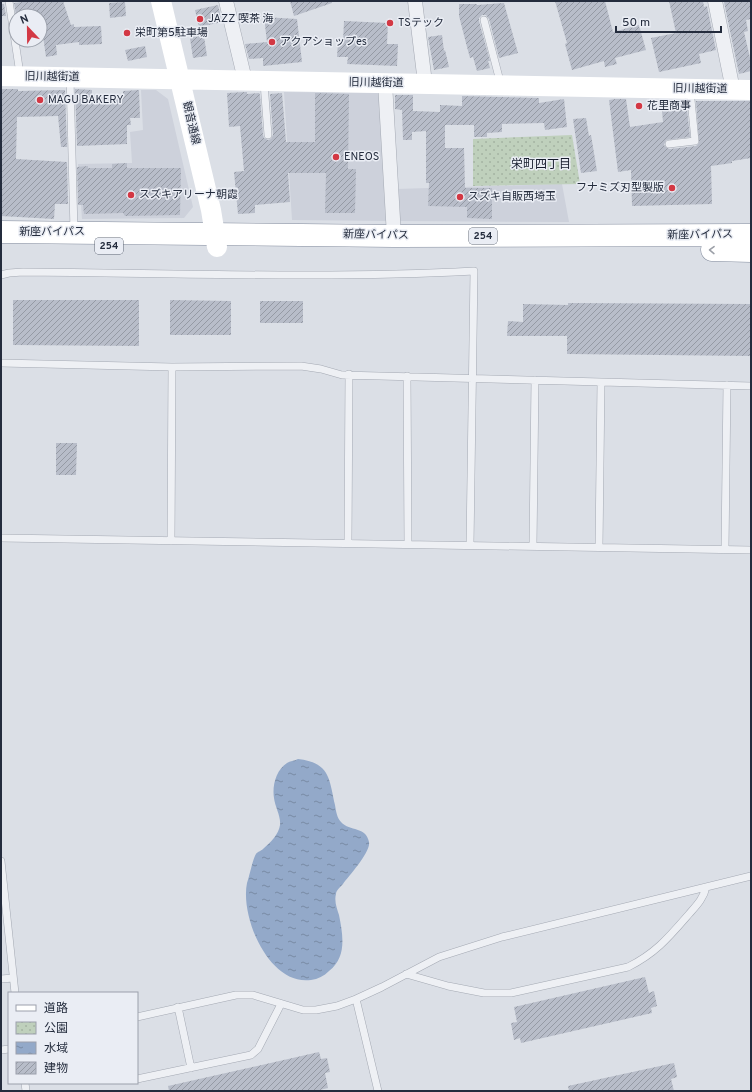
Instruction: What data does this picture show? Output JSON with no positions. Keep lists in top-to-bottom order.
{
  "streets": {
    "highway": ["新座バイパス", "254"],
    "main road": ["旧川越街道", "観音通線"]
  },
  "crossings": [
    ["旧川越街道", "観音通線"],
    ["観音通線", "新座バイパス"]
  ],
  "districts": ["栄町四丁目"],
  "places": [
    "JAZZ 喫茶 海",
    "TSテック",
    "栄町第5駐車場",
    "アクアショップes",
    "MAGU BAKERY",
    "花里商事",
    "ENEOS",
    "フナミズ刃型製版",
    "スズキアリーナ朝霞",
    "スズキ自販西埼玉"
  ],
  "legend": [
    "道路",
    "公園",
    "水域",
    "建物"
  ],
  "scale_bar": "50 m",
  "north": "top"
}
